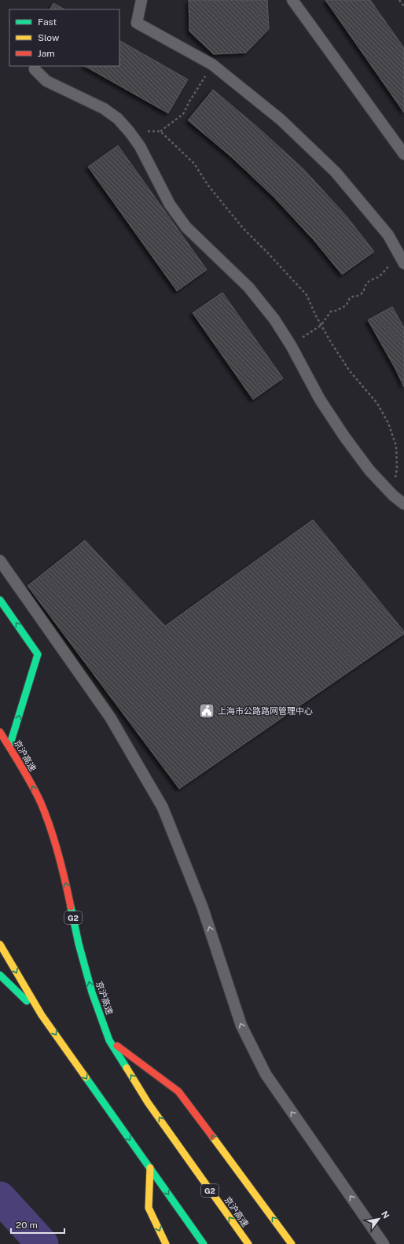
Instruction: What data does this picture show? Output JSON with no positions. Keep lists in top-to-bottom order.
{
  "streets": {
    "highway": ["京沪高速", "G2"]
  },
  "places": {
    "public building": ["上海市公路路网管理中心"]
  },
  "legend": ["Fast", "Slow", "Jam"],
  "scale_bar": "20 m",
  "north": "top right"
}
